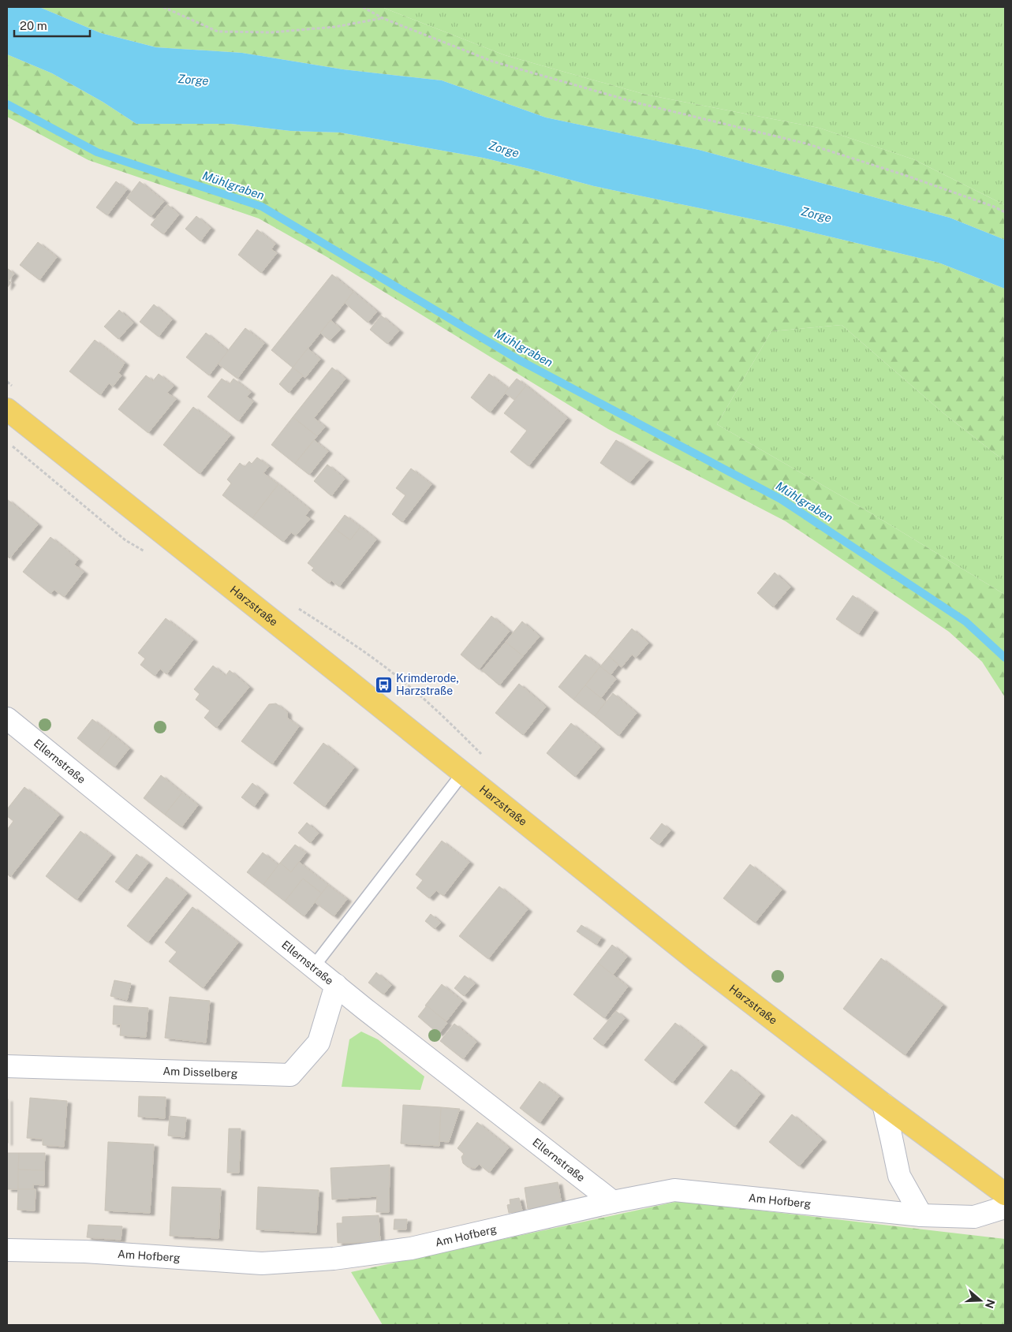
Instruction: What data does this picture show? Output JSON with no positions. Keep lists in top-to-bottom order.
{
  "streets": {
    "main road": ["Harzstraße"],
    "street": ["Ellernstraße", "Am Disselberg", "Am Hofberg"]
  },
  "crossings": [
    ["Ellernstraße", "Am Disselberg"],
    ["Ellernstraße", "Am Hofberg"]
  ],
  "water": ["Zorge", "Mühlgraben"],
  "places": {
    "bus stop": ["Krimderode, Harzstraße"]
  },
  "scale_bar": "20 m",
  "north": "right"
}
